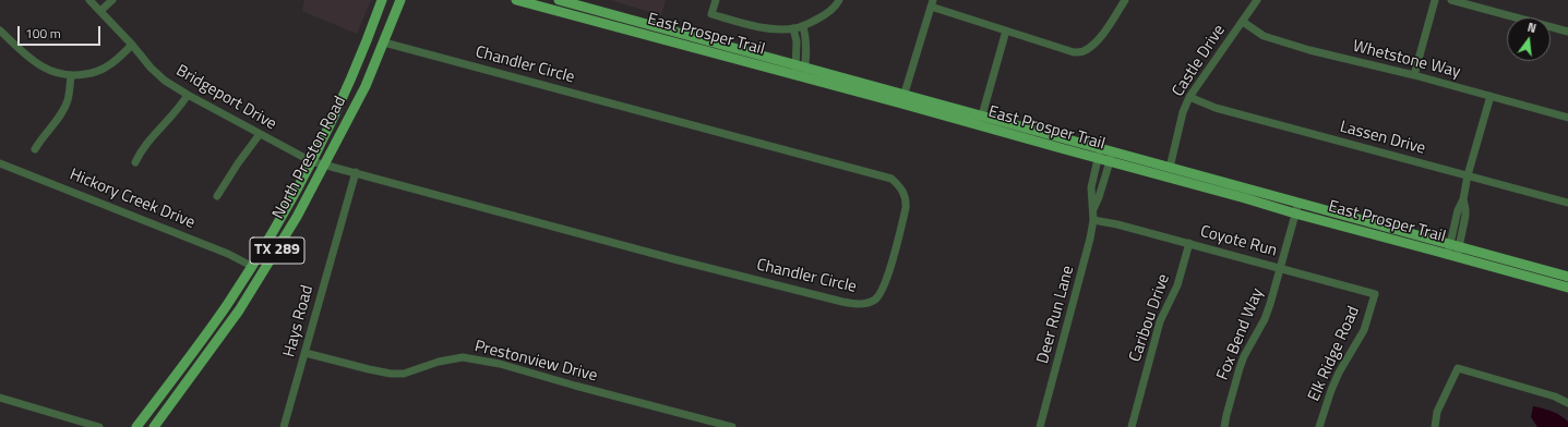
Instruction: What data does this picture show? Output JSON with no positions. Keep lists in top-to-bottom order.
{
  "streets": {
    "main road": ["East Prosper Trail", "North Preston Road", "TX 289"],
    "street": [
      "Whetstone Way",
      "Castle Drive",
      "Chandler Circle",
      "Bridgeport Drive",
      "Lassen Drive",
      "Hickory Creek Drive",
      "Coyote Run",
      "Deer Run Lane",
      "Caribou Drive",
      "Hays Road",
      "Fox Bend Way",
      "Elk Ridge Road",
      "Prestonview Drive"
    ]
  },
  "crossings": [
    ["East Prosper Trail", "Castle Drive"],
    ["East Prosper Trail", "Deer Run Lane"],
    ["East Prosper Trail", "Fox Bend Way"],
    ["Whetstone Way", "Castle Drive"],
    ["Castle Drive", "Lassen Drive"],
    ["Chandler Circle", "Bridgeport Drive"],
    ["Chandler Circle", "North Preston Road"],
    ["Chandler Circle", "Hays Road"],
    ["Bridgeport Drive", "North Preston Road"],
    ["North Preston Road", "Hickory Creek Drive"],
    ["Coyote Run", "Deer Run Lane"],
    ["Coyote Run", "Caribou Drive"],
    ["Coyote Run", "Fox Bend Way"],
    ["Coyote Run", "Elk Ridge Road"],
    ["Hays Road", "Prestonview Drive"]
  ],
  "scale_bar": "100 m",
  "north": "top"
}
